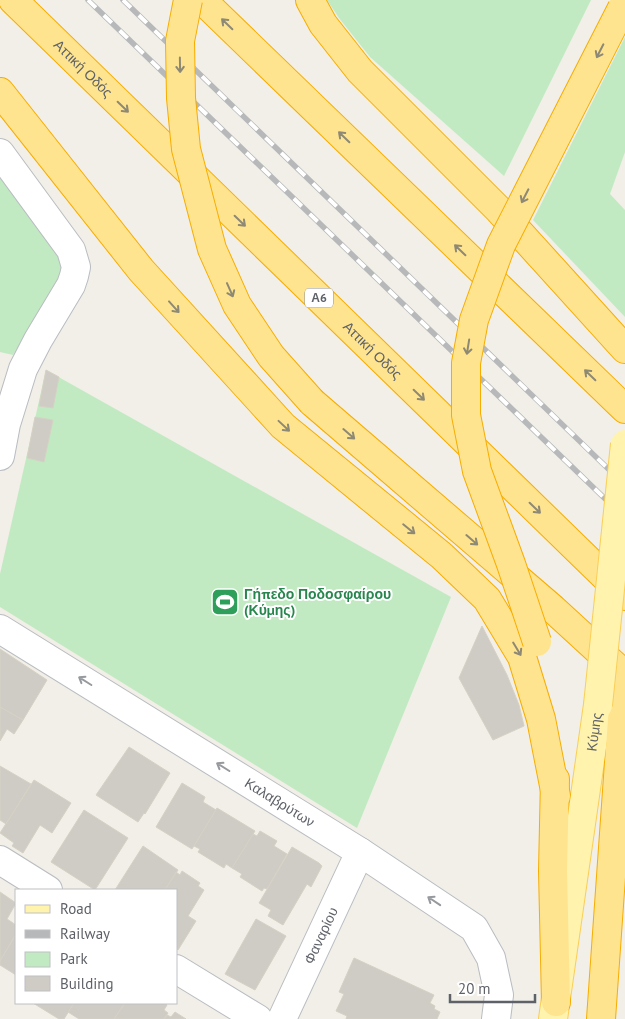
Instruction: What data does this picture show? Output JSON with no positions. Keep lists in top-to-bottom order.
{
  "streets": {
    "highway": ["Αττική Οδός", "Α6"],
    "main road": ["Κύμης"],
    "street": ["Καλαβρύτων", "Φαναρίου"]
  },
  "crossings": [
    ["Καλαβρύτων", "Φαναρίου"]
  ],
  "one_way": ["Καλαβρύτων"],
  "places": {
    "sports": ["Γήπεδο Ποδοσφαίρου (Κύμης)"]
  },
  "legend": [
    "Road",
    "Railway",
    "Park",
    "Building"
  ],
  "scale_bar": "20 m"
}
